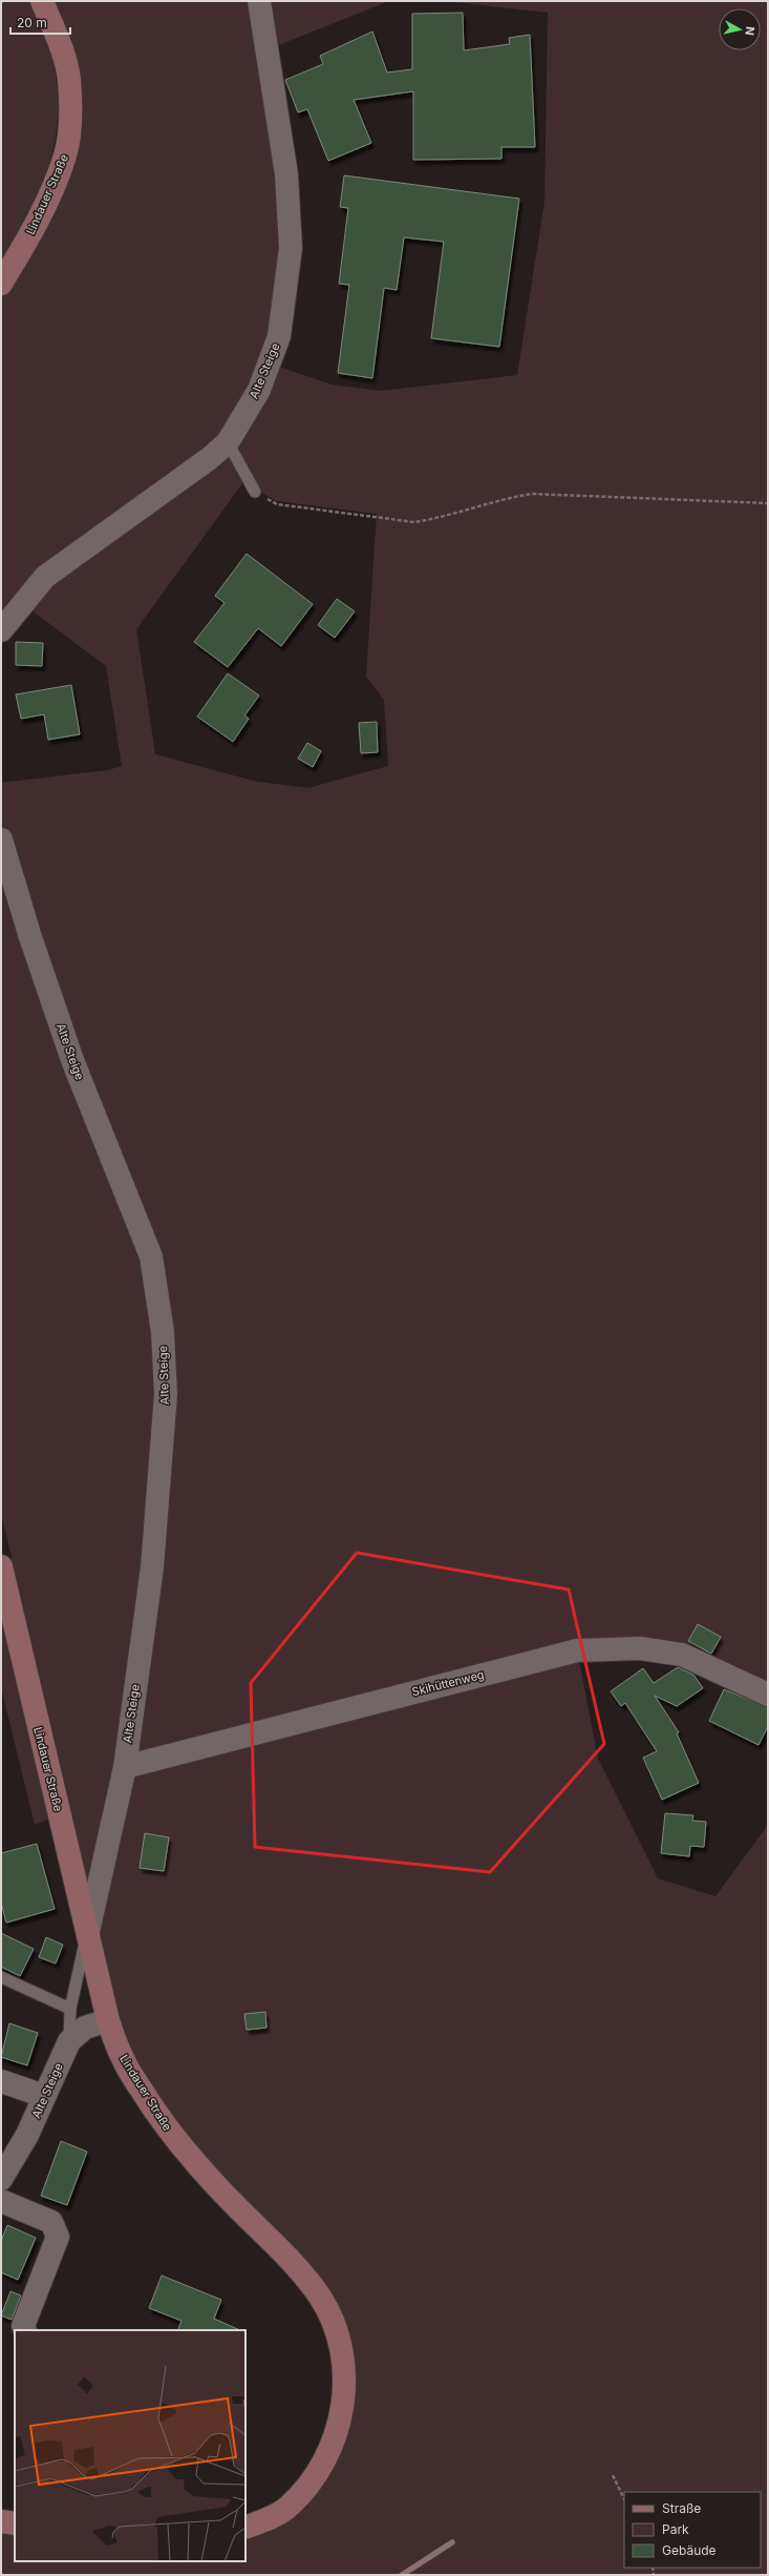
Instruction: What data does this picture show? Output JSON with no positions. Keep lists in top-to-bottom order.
{
  "streets": {
    "main road": ["Lindauer Straße"],
    "street": ["Alte Steige", "Skihüttenweg"]
  },
  "crossings": [
    ["Lindauer Straße", "Alte Steige"],
    ["Alte Steige", "Skihüttenweg"]
  ],
  "legend": ["Straße", "Park", "Gebäude"],
  "scale_bar": "20 m",
  "north": "right"
}
